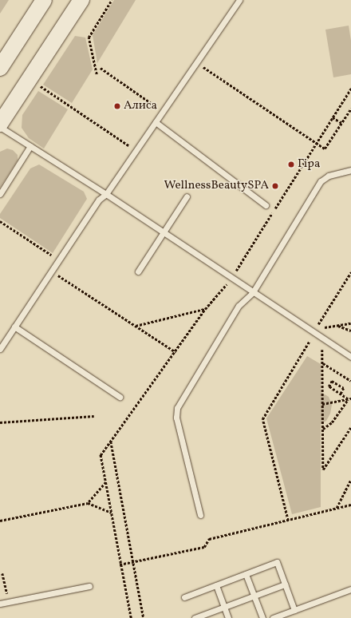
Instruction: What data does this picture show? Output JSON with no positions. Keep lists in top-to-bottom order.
{
  "places": ["Алиса", "Гіра", "WellnessBeautySPA"]
}
